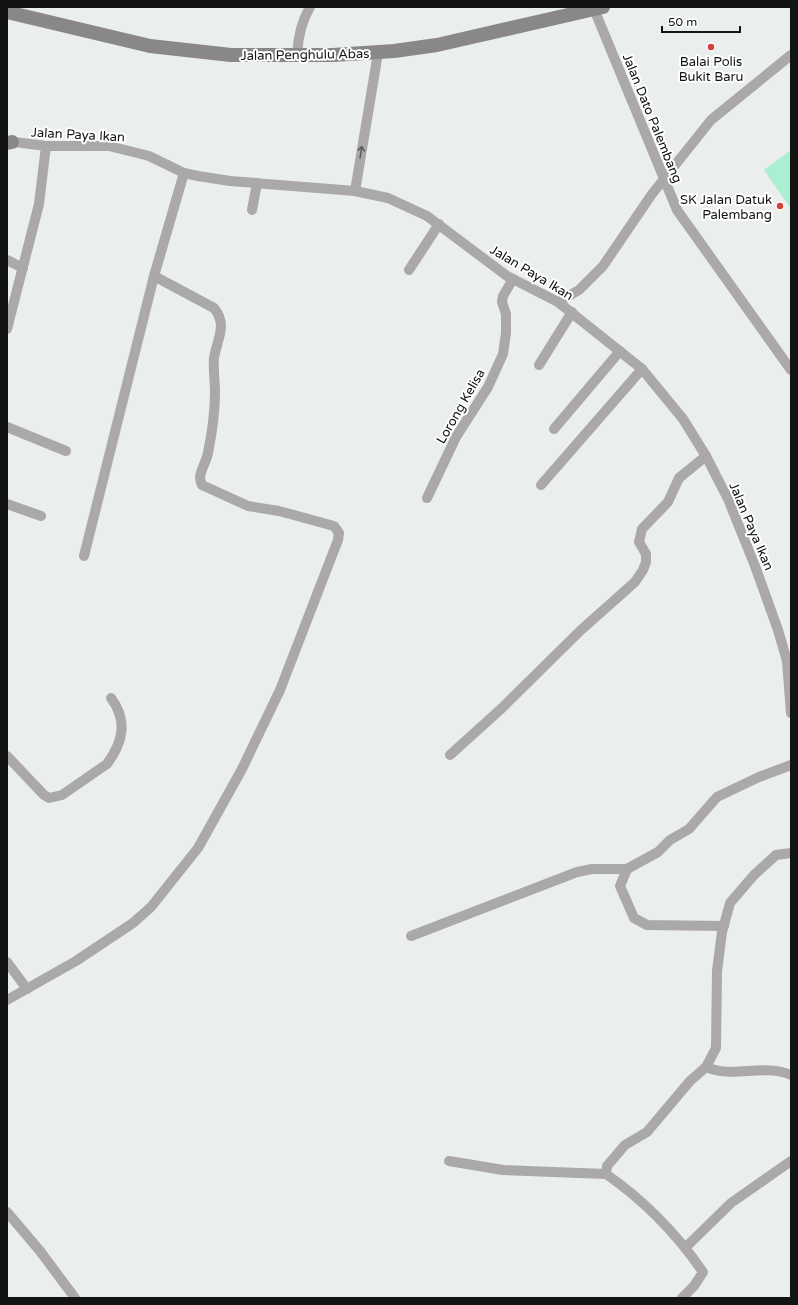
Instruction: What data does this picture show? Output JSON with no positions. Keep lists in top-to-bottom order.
{
  "streets": {
    "main road": ["Jalan Penghulu Abas"],
    "street": ["Jalan Dato Palembang", "Jalan Paya Ikan", "Lorong Kelisa"]
  },
  "crossings": [
    ["Jalan Penghulu Abas", "Jalan Dato Palembang"],
    ["Jalan Paya Ikan", "Lorong Kelisa"]
  ],
  "places": ["Balai Polis Bukit Baru", "SK Jalan Datuk Palembang"],
  "scale_bar": "50 m"
}
